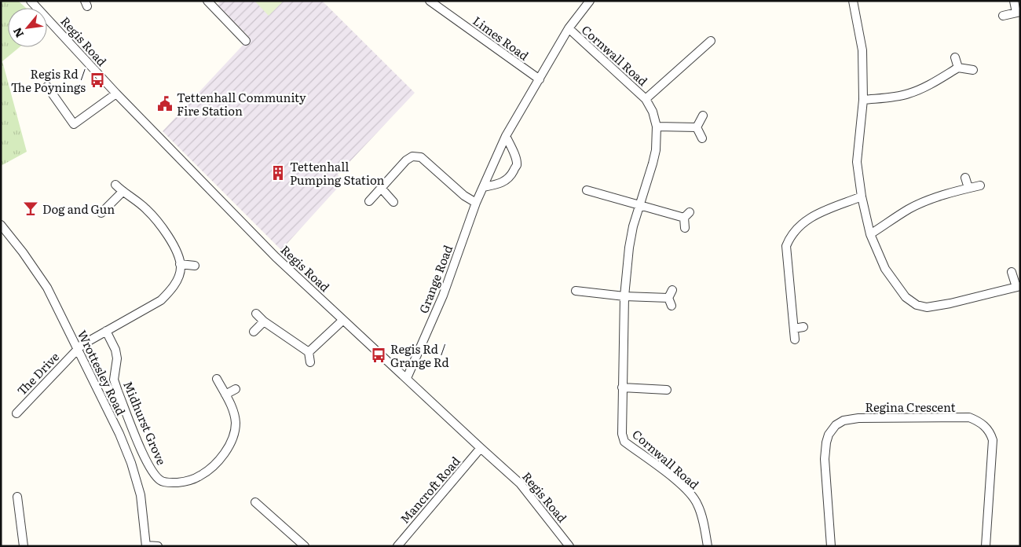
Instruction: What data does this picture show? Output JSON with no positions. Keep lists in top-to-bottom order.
{
  "streets": {
    "street": [
      "Limes Road",
      "Regis Road",
      "Cornwall Road",
      "Grange Road",
      "Wrottesley Road",
      "The Drive",
      "Regina Crescent",
      "Midhurst Grove",
      "Mancroft Road"
    ]
  },
  "crossings": [
    ["Limes Road", "Grange Road"],
    ["Regis Road", "Grange Road"],
    ["Regis Road", "Mancroft Road"],
    ["Cornwall Road", "Grange Road"],
    ["Wrottesley Road", "The Drive"],
    ["The Drive", "Midhurst Grove"]
  ],
  "places": {
    "bus stop": ["Regis Rd / The Poynings", "Regis Rd / Grange Rd"],
    "public building": ["Tettenhall Community Fire Station"],
    "building": ["Tettenhall Pumping Station"],
    "bar": ["Dog and Gun"]
  },
  "north": "bottom left"
}
